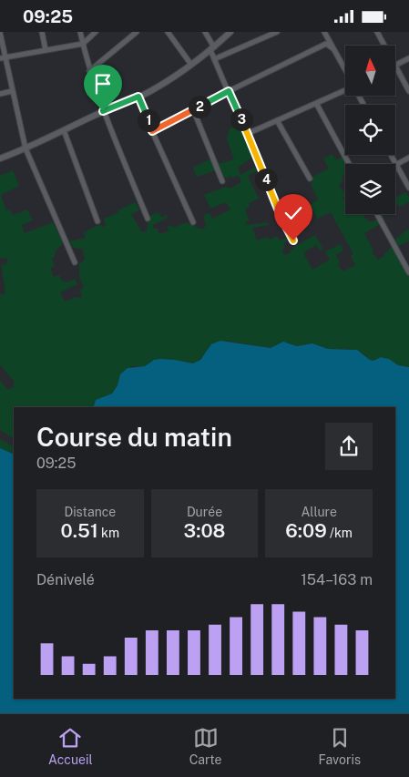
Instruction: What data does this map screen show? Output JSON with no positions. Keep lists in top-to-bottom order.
{
  "north": "top",
  "page": {
    "status": "09:25",
    "pins": [
      "2",
      "3",
      "1",
      "4"
    ],
    "heading": ["Course du matin", "09:25"],
    "stats": [
      ["Distance", "0.51 km"],
      ["Durée", "3:08"],
      ["Allure", "6:09 /km"]
    ],
    "chart": ["Dénivelé", "154–163 m"],
    "tabs": ["Accueil", "Carte", "Favoris"]
  }
}
